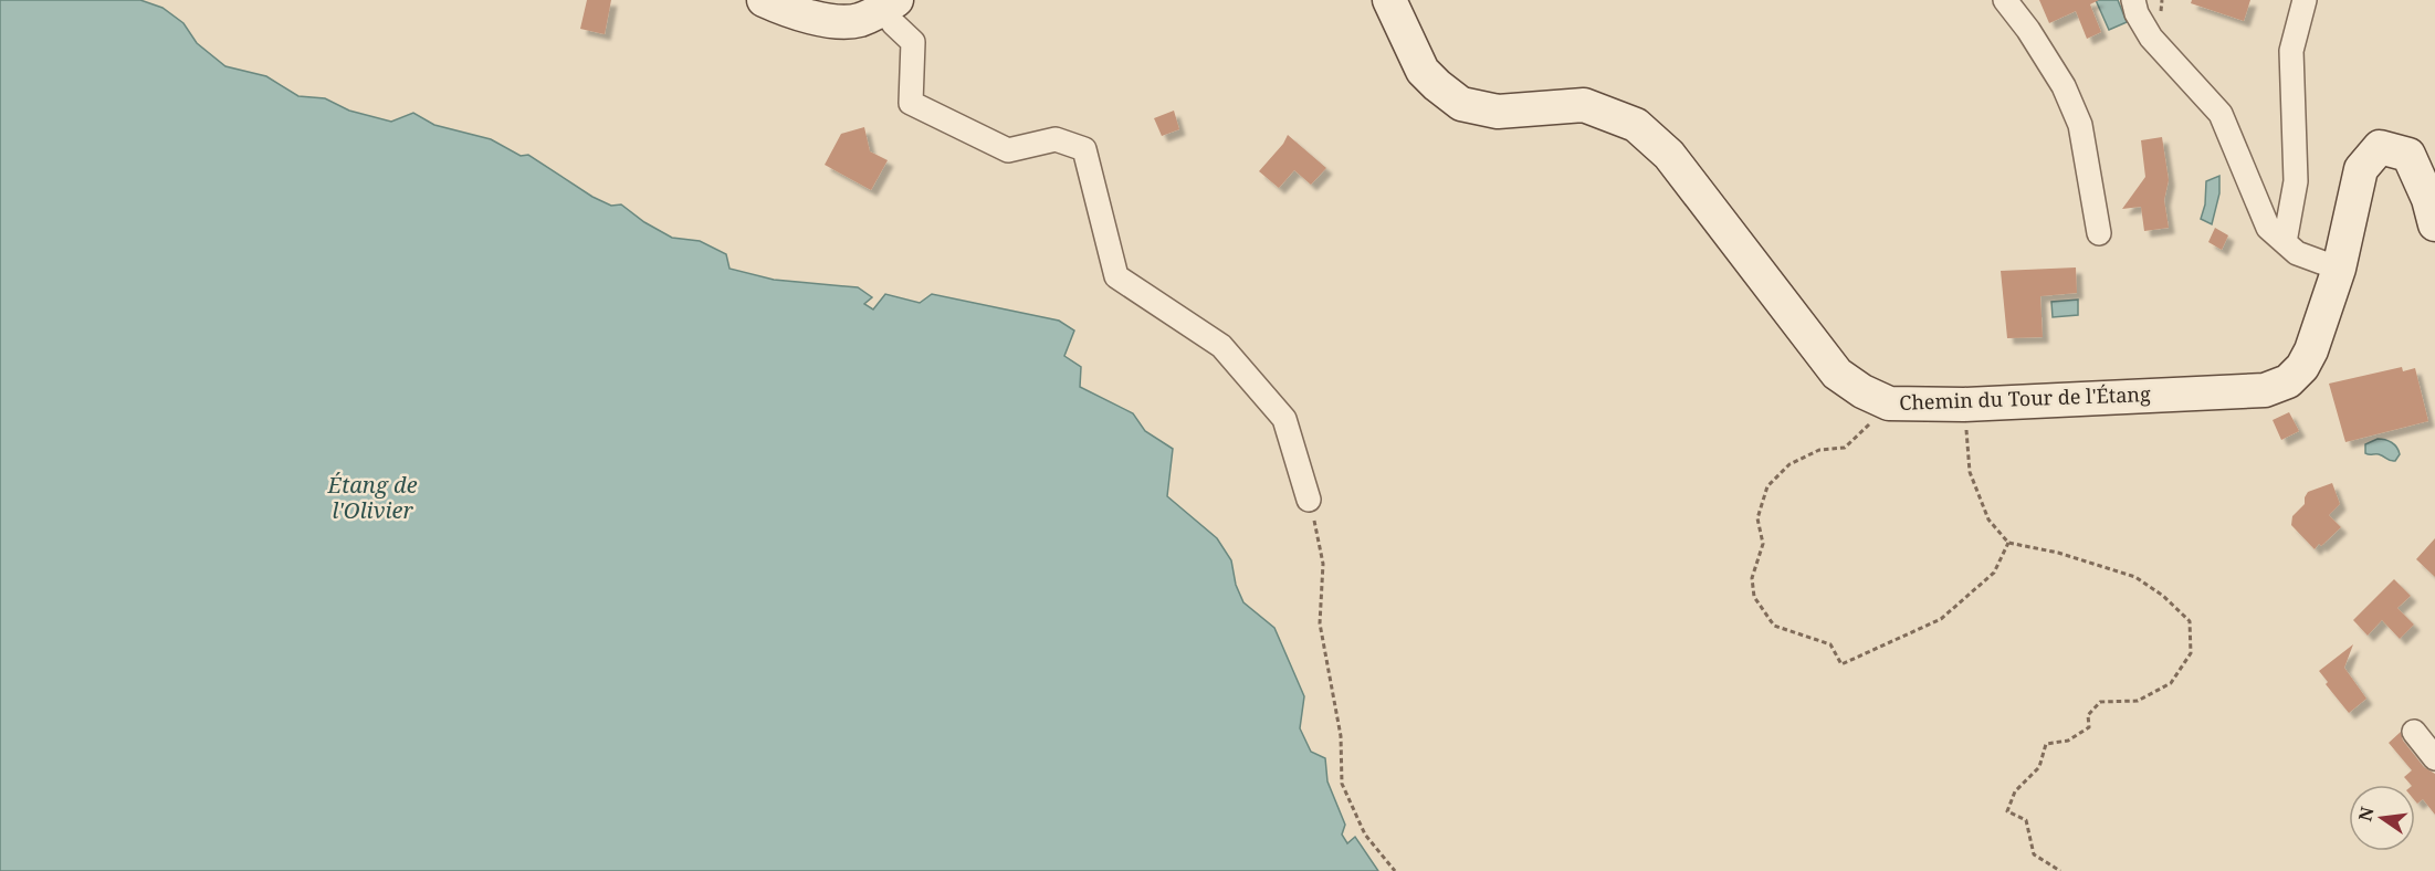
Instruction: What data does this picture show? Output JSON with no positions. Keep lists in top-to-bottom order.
{
  "streets": {
    "street": ["Chemin du Tour de l'Étang"]
  },
  "water": ["Étang de l'Olivier"],
  "north": "left"
}
